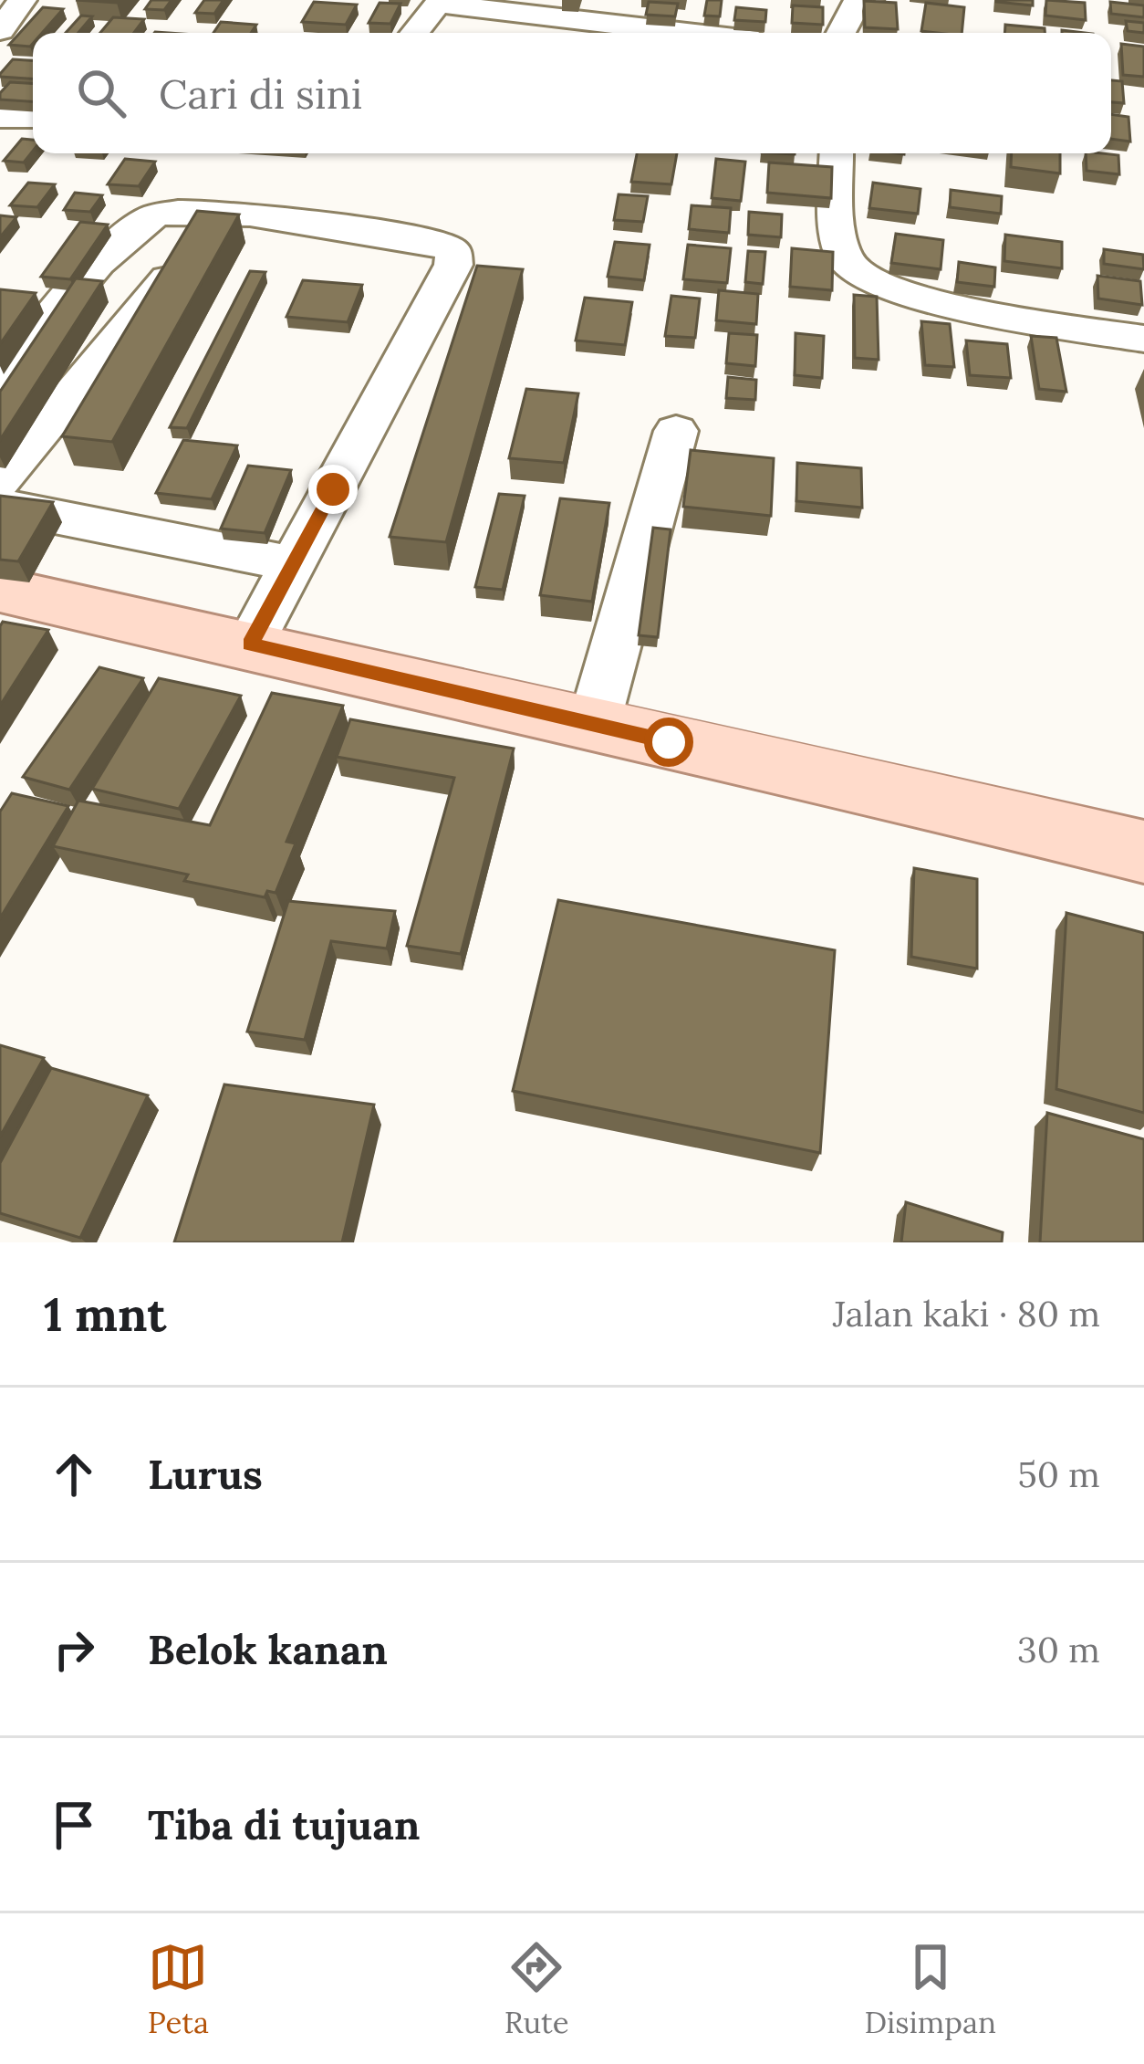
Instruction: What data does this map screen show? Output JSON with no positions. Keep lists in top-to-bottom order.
{
  "page": {
    "search": "Cari di sini",
    "heading": ["1 mnt", "Jalan kaki · 80 m"],
    "list": [
      ["Lurus", "50 m"],
      ["Belok kanan", "30 m"],
      "Tiba di tujuan"
    ],
    "nav": ["Peta", "Rute", "Disimpan"]
  }
}
